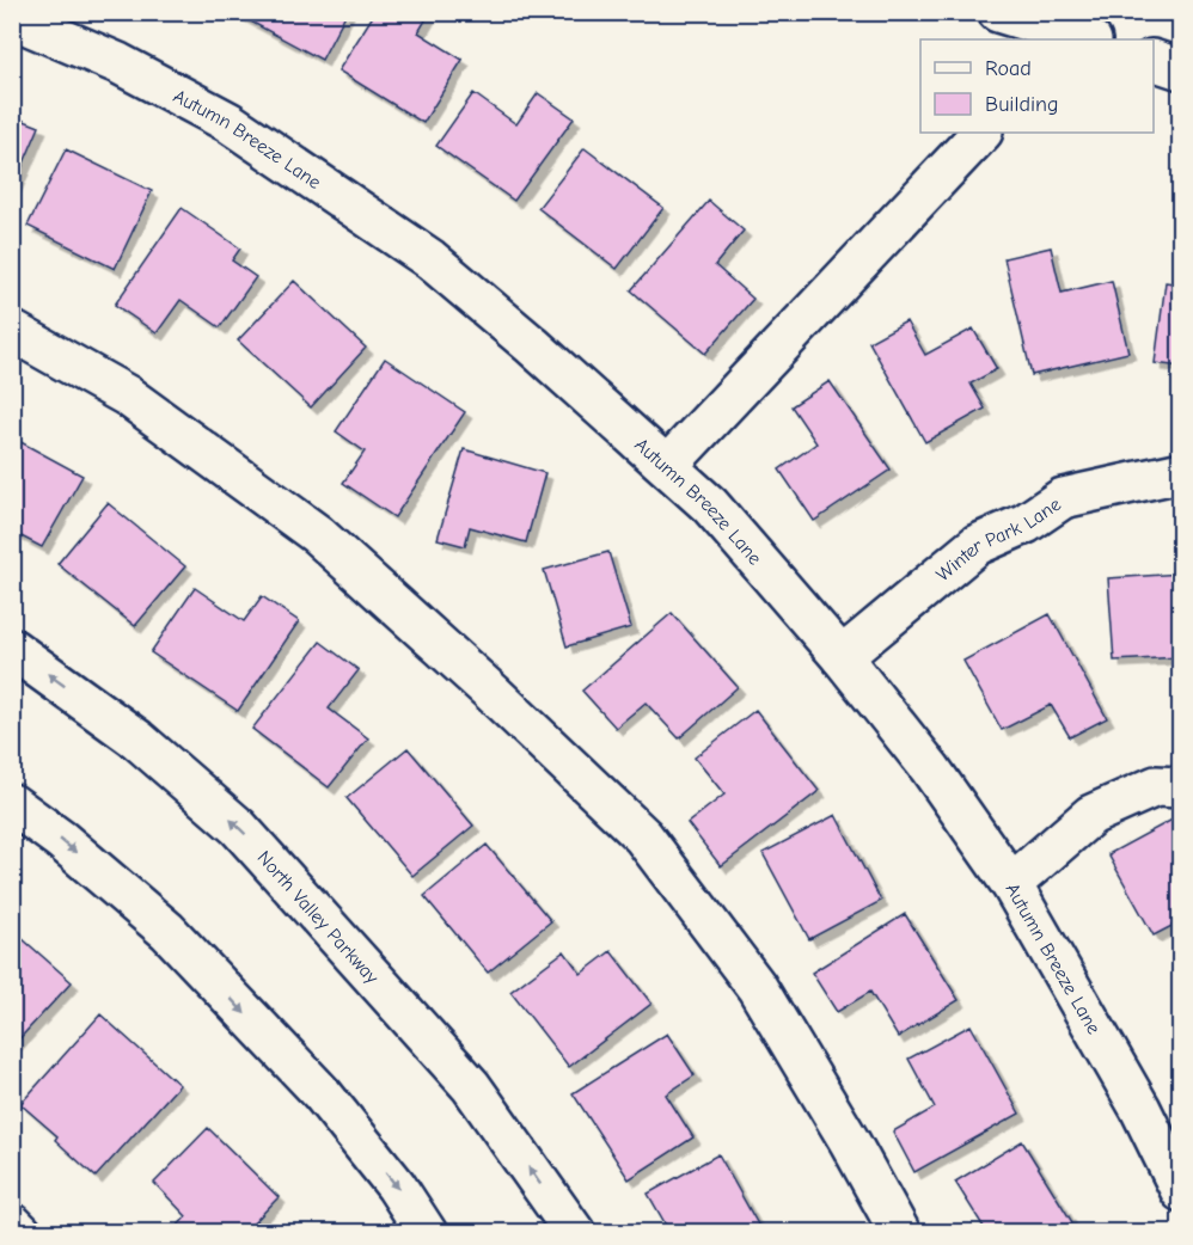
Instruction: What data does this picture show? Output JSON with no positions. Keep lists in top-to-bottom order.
{
  "streets": {
    "street": ["Autumn Breeze Lane", "Winter Park Lane", "North Valley Parkway"]
  },
  "crossings": [
    ["Autumn Breeze Lane", "Winter Park Lane"]
  ],
  "legend": ["Road", "Building"]
}
